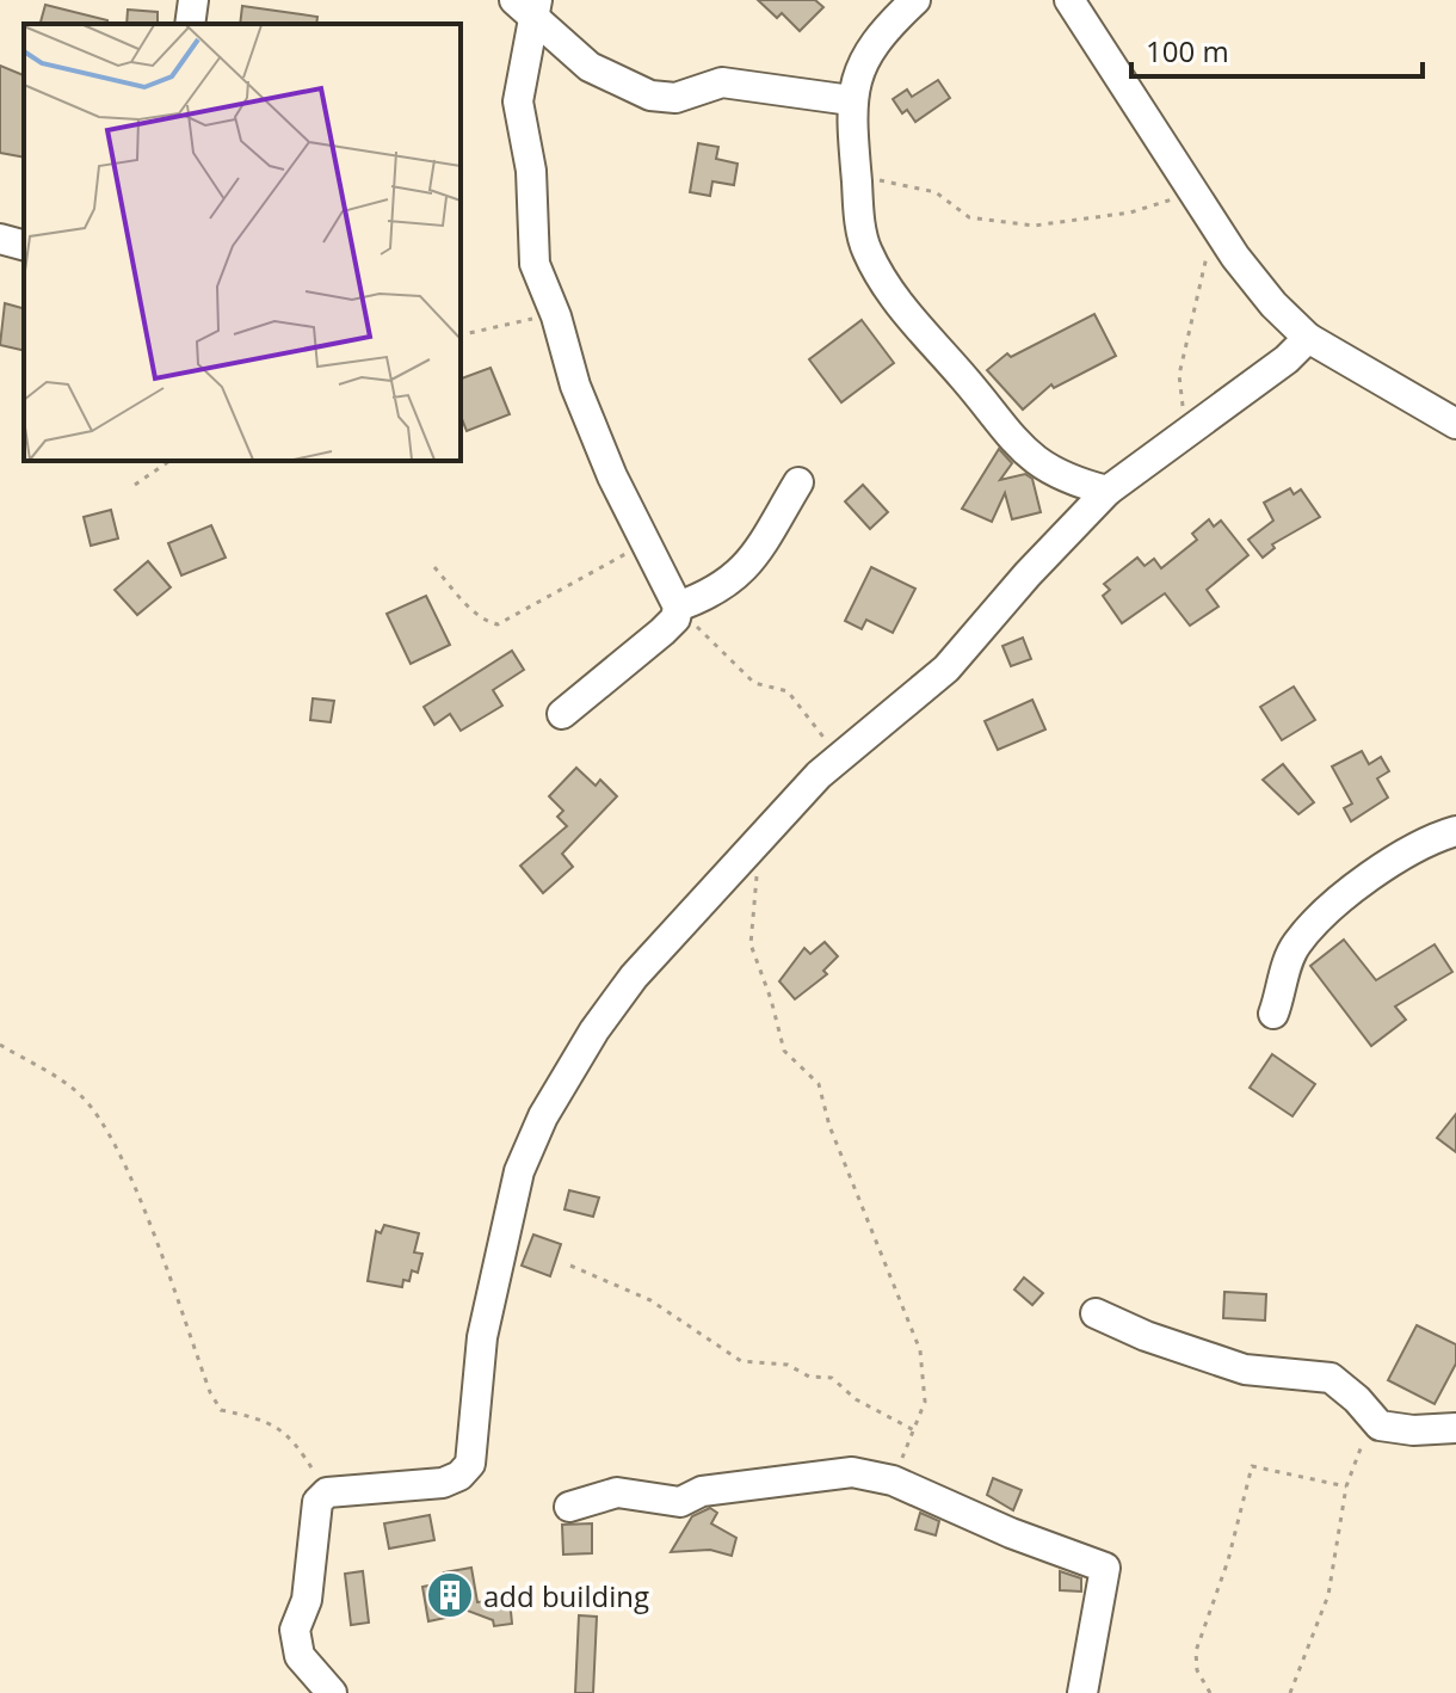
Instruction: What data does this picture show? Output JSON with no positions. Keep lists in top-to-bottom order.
{
  "places": {
    "building": ["add building"]
  },
  "scale_bar": "100 m"
}
